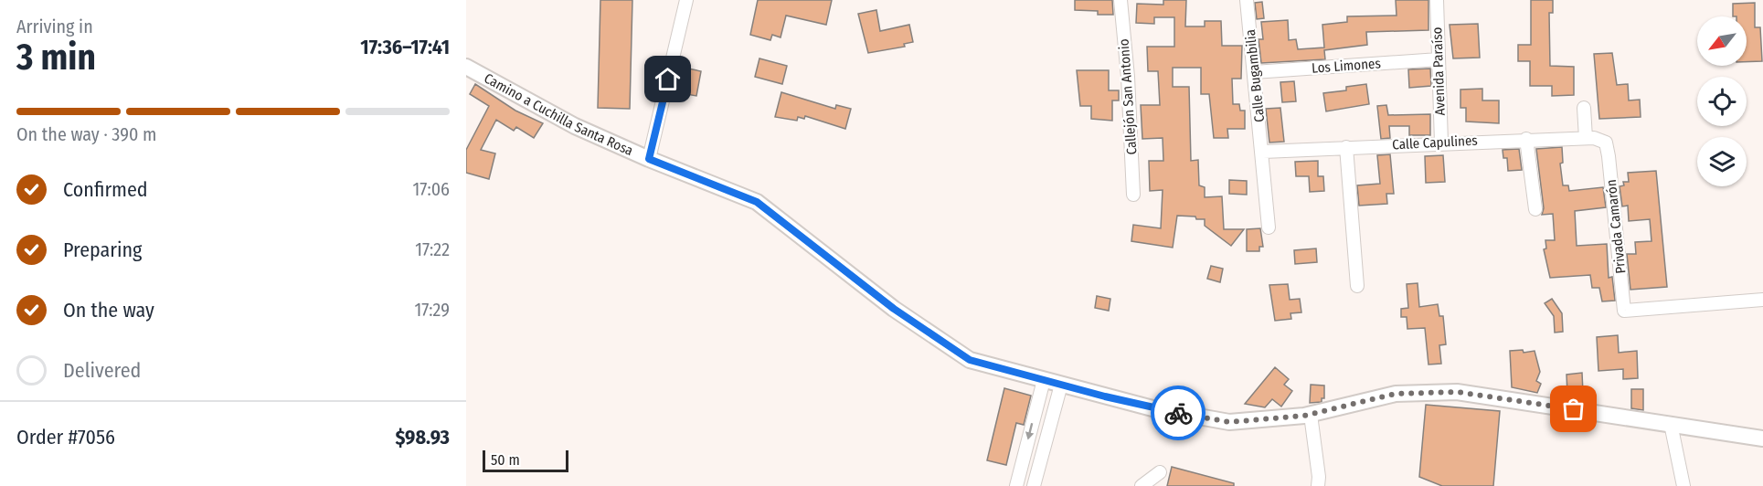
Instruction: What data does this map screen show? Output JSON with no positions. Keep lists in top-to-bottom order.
{
  "streets": {
    "street": [
      "Los Limones",
      "Avenida Paraíso",
      "Calle Bugambilia",
      "Callejón San Antonio",
      "Camino a Cuchilla Santa Rosa",
      "Calle Capulines",
      "Privada Camarón"
    ]
  },
  "crossings": [
    ["Los Limones", "Avenida Paraíso"],
    ["Los Limones", "Calle Bugambilia"],
    ["Avenida Paraíso", "Calle Capulines"],
    ["Calle Bugambilia", "Calle Capulines"],
    ["Calle Capulines", "Privada Camarón"]
  ],
  "scale_bar": "50 m",
  "north": "bottom left",
  "page": {
    "heading": ["3 min", "Arriving in", "17:36–17:41"],
    "panel": ["Order #7056", "$98.93"],
    "bar": "On the way · 390 m",
    "list": [
      ["Confirmed", "17:06"],
      ["Preparing", "17:22"],
      ["On the way", "17:29"],
      "Delivered"
    ],
    "scale": "50 m"
  }
}
